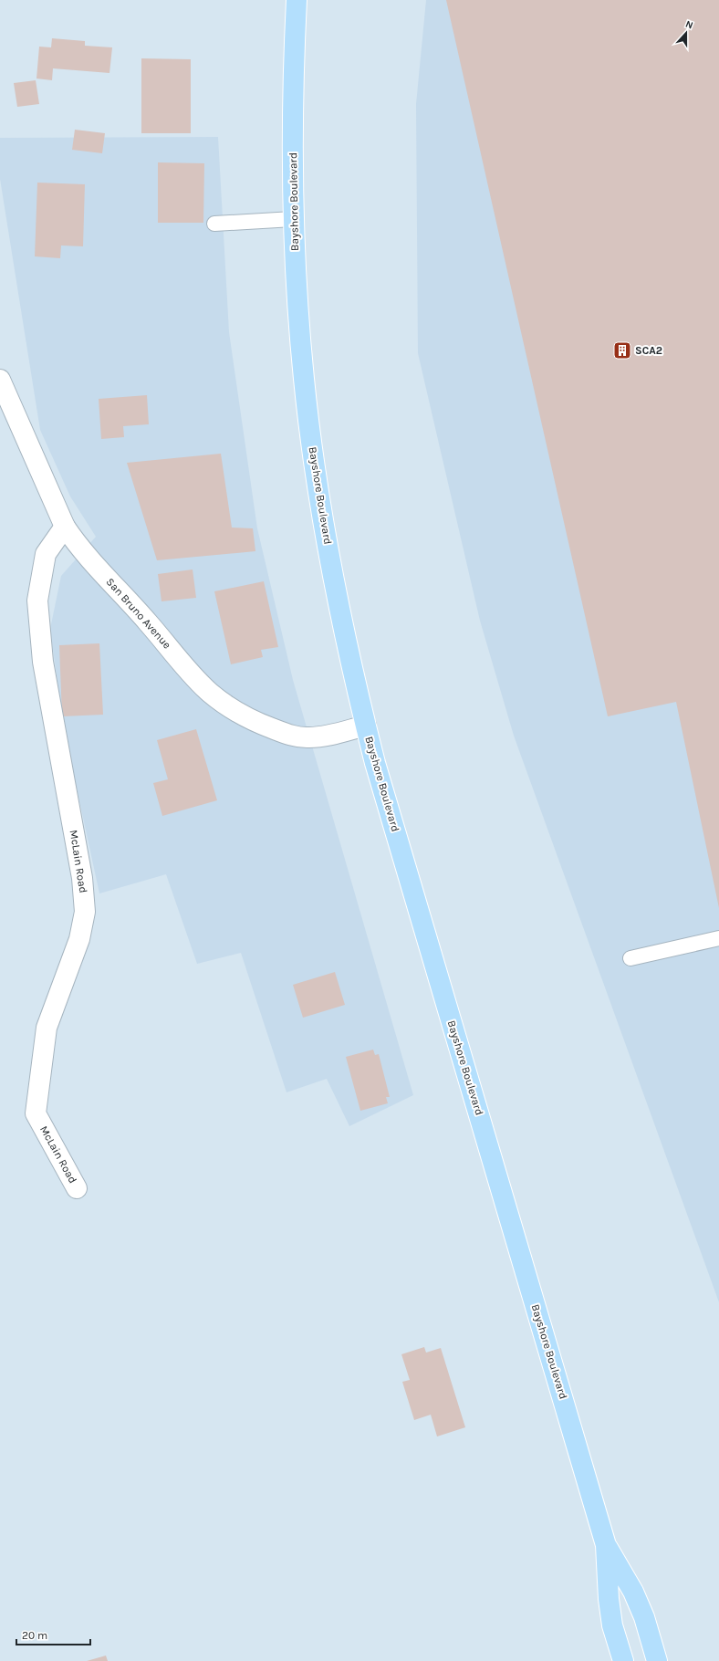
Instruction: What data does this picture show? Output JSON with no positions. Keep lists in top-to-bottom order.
{
  "streets": {
    "main road": ["Bayshore Boulevard"],
    "street": ["San Bruno Avenue", "McLain Road"]
  },
  "crossings": [
    ["Bayshore Boulevard", "San Bruno Avenue"],
    ["San Bruno Avenue", "McLain Road"]
  ],
  "places": {
    "building": ["SCA2"]
  },
  "scale_bar": "20 m",
  "north": "top"
}
